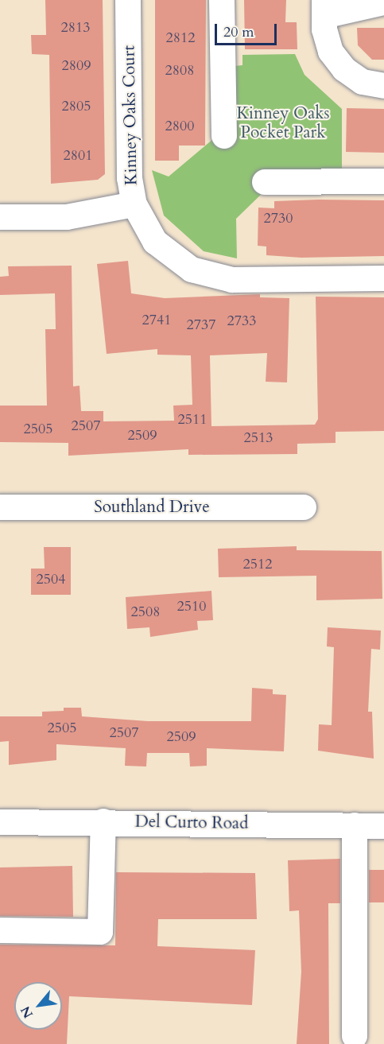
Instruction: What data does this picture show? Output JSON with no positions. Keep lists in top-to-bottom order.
{
  "streets": {
    "street": ["Kinney Oaks Court", "Southland Drive", "Del Curto Road"]
  },
  "parks": ["Kinney Oaks Pocket Park"],
  "house_numbers": [
    "2813",
    "2812",
    "2809",
    "2808",
    "2805",
    "2800",
    "2801",
    "2730",
    "2741",
    "2733",
    "2737",
    "2511",
    "2507",
    "2505",
    "2509",
    "2513",
    "2512",
    "2504",
    "2510",
    "2508",
    "2505",
    "2507",
    "2509"
  ],
  "scale_bar": "20 m",
  "north": "bottom left"
}
